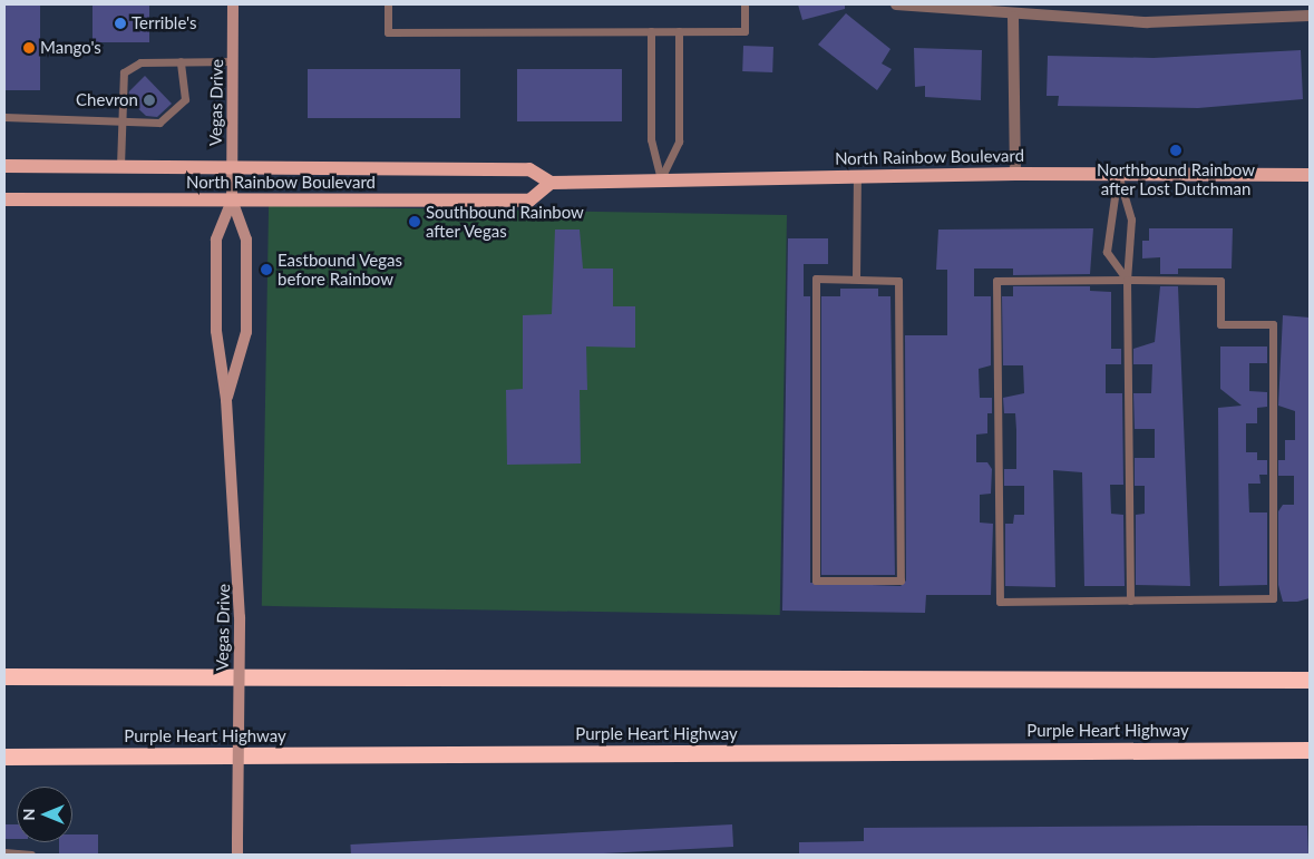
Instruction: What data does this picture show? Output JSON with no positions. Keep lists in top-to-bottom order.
{
  "streets": {
    "highway": ["Purple Heart Highway"],
    "main road": ["Vegas Drive", "North Rainbow Boulevard"]
  },
  "crossings": [
    ["Vegas Drive", "North Rainbow Boulevard"]
  ],
  "places": [
    "Terrible's",
    "Mango's",
    "Chevron",
    "Northbound Rainbow after Lost Dutchman",
    "Southbound Rainbow after Vegas",
    "Eastbound Vegas before Rainbow"
  ],
  "north": "left"
}
